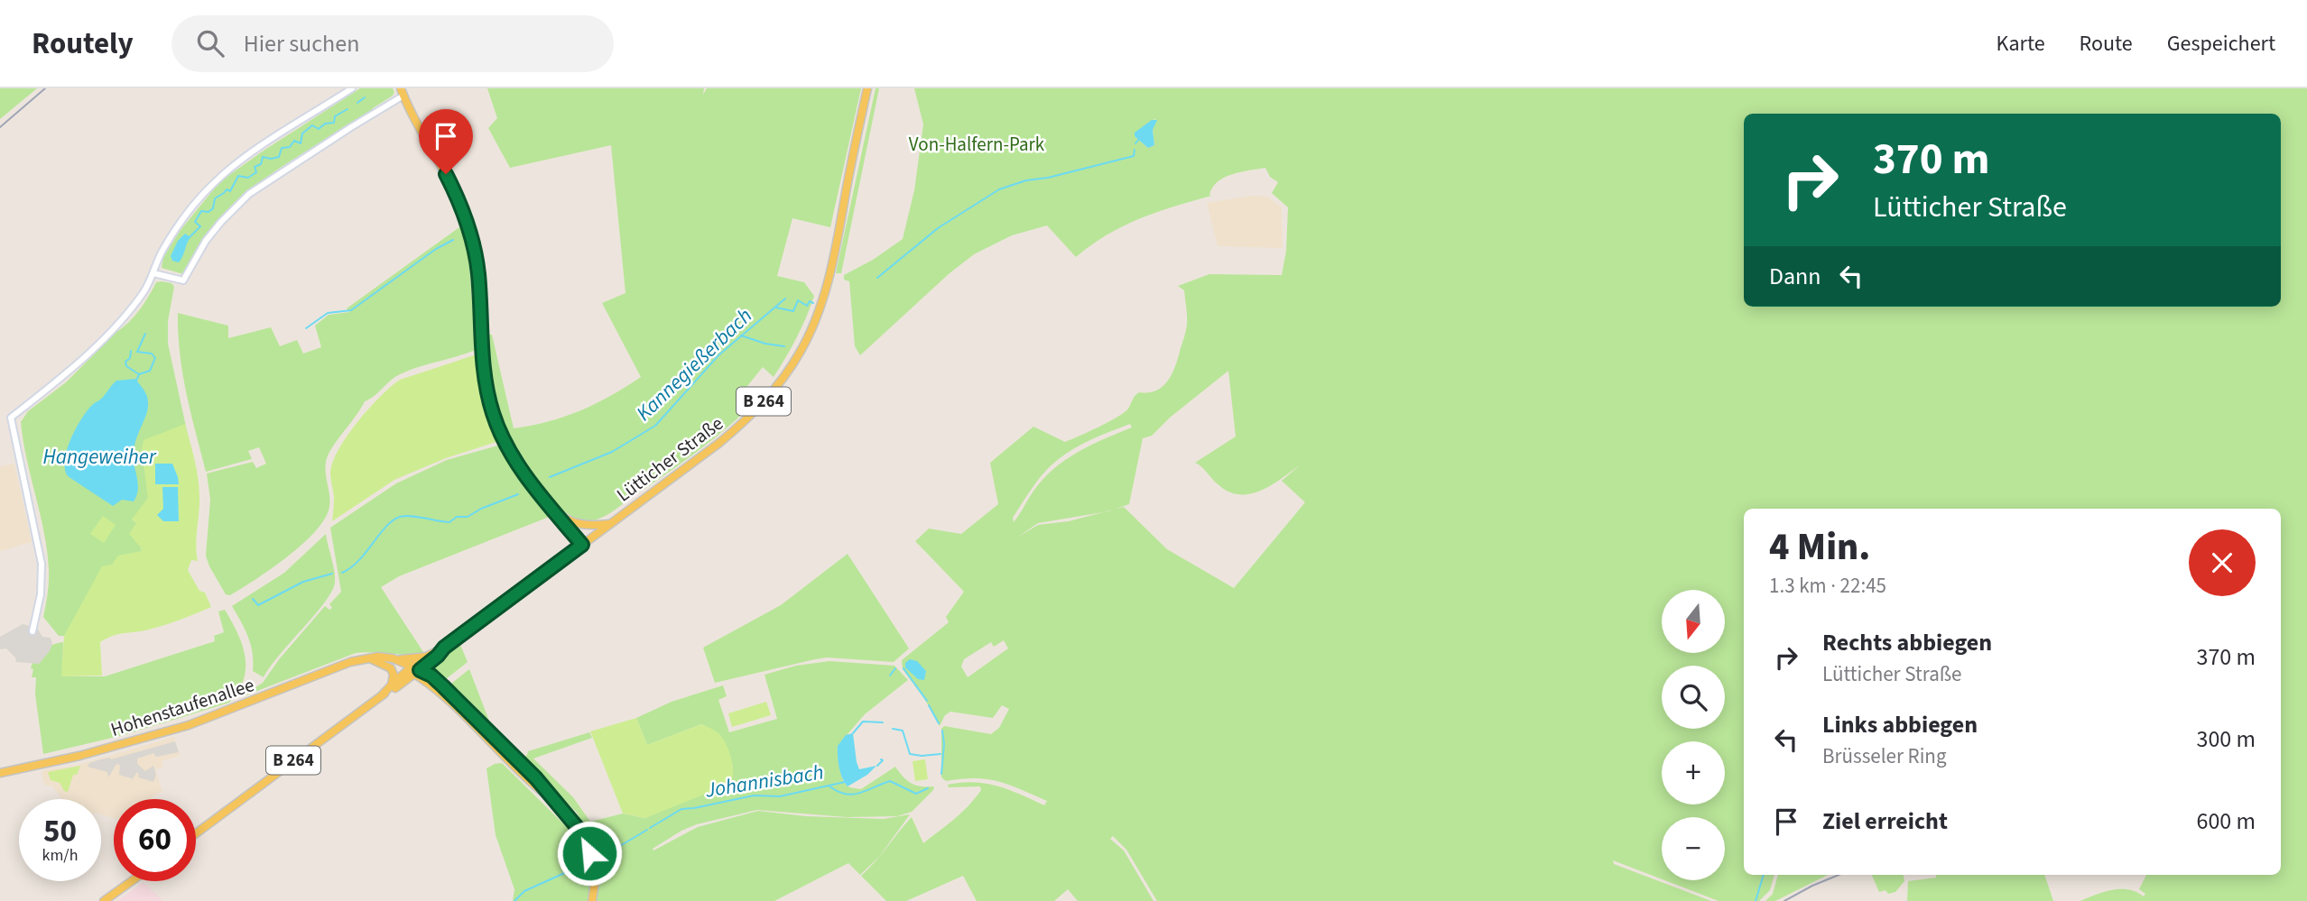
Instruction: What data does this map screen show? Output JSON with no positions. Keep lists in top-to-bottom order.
{
  "streets": {
    "main road": ["B 264", "Lütticher Straße", "Hohenstaufenallee"]
  },
  "crossings": [
    ["Lütticher Straße", "Hohenstaufenallee"]
  ],
  "water": ["Kannegießerbach", "Hangeweiher", "Johannisbach"],
  "parks": ["Von-Halfern-Park"],
  "north": "bottom",
  "page": {
    "header": "Routely",
    "search": "Hier suchen",
    "nav": ["Karte", "Route", "Gespeichert"],
    "turn": ["370 m", "Lütticher Straße"],
    "then": "Dann",
    "heading": ["4 Min.", "1.3 km · 22:45"],
    "map_buttons": ["+", "−"],
    "list": [
      {
        "name": "Rechts abbiegen",
        "note": "Lütticher Straße",
        "value": "370 m"
      },
      {
        "name": "Links abbiegen",
        "note": "Brüsseler Ring",
        "value": "300 m"
      },
      {
        "name": "Ziel erreicht",
        "value": "600 m"
      }
    ],
    "speed": "50 km/h",
    "limit": "60"
  }
}
